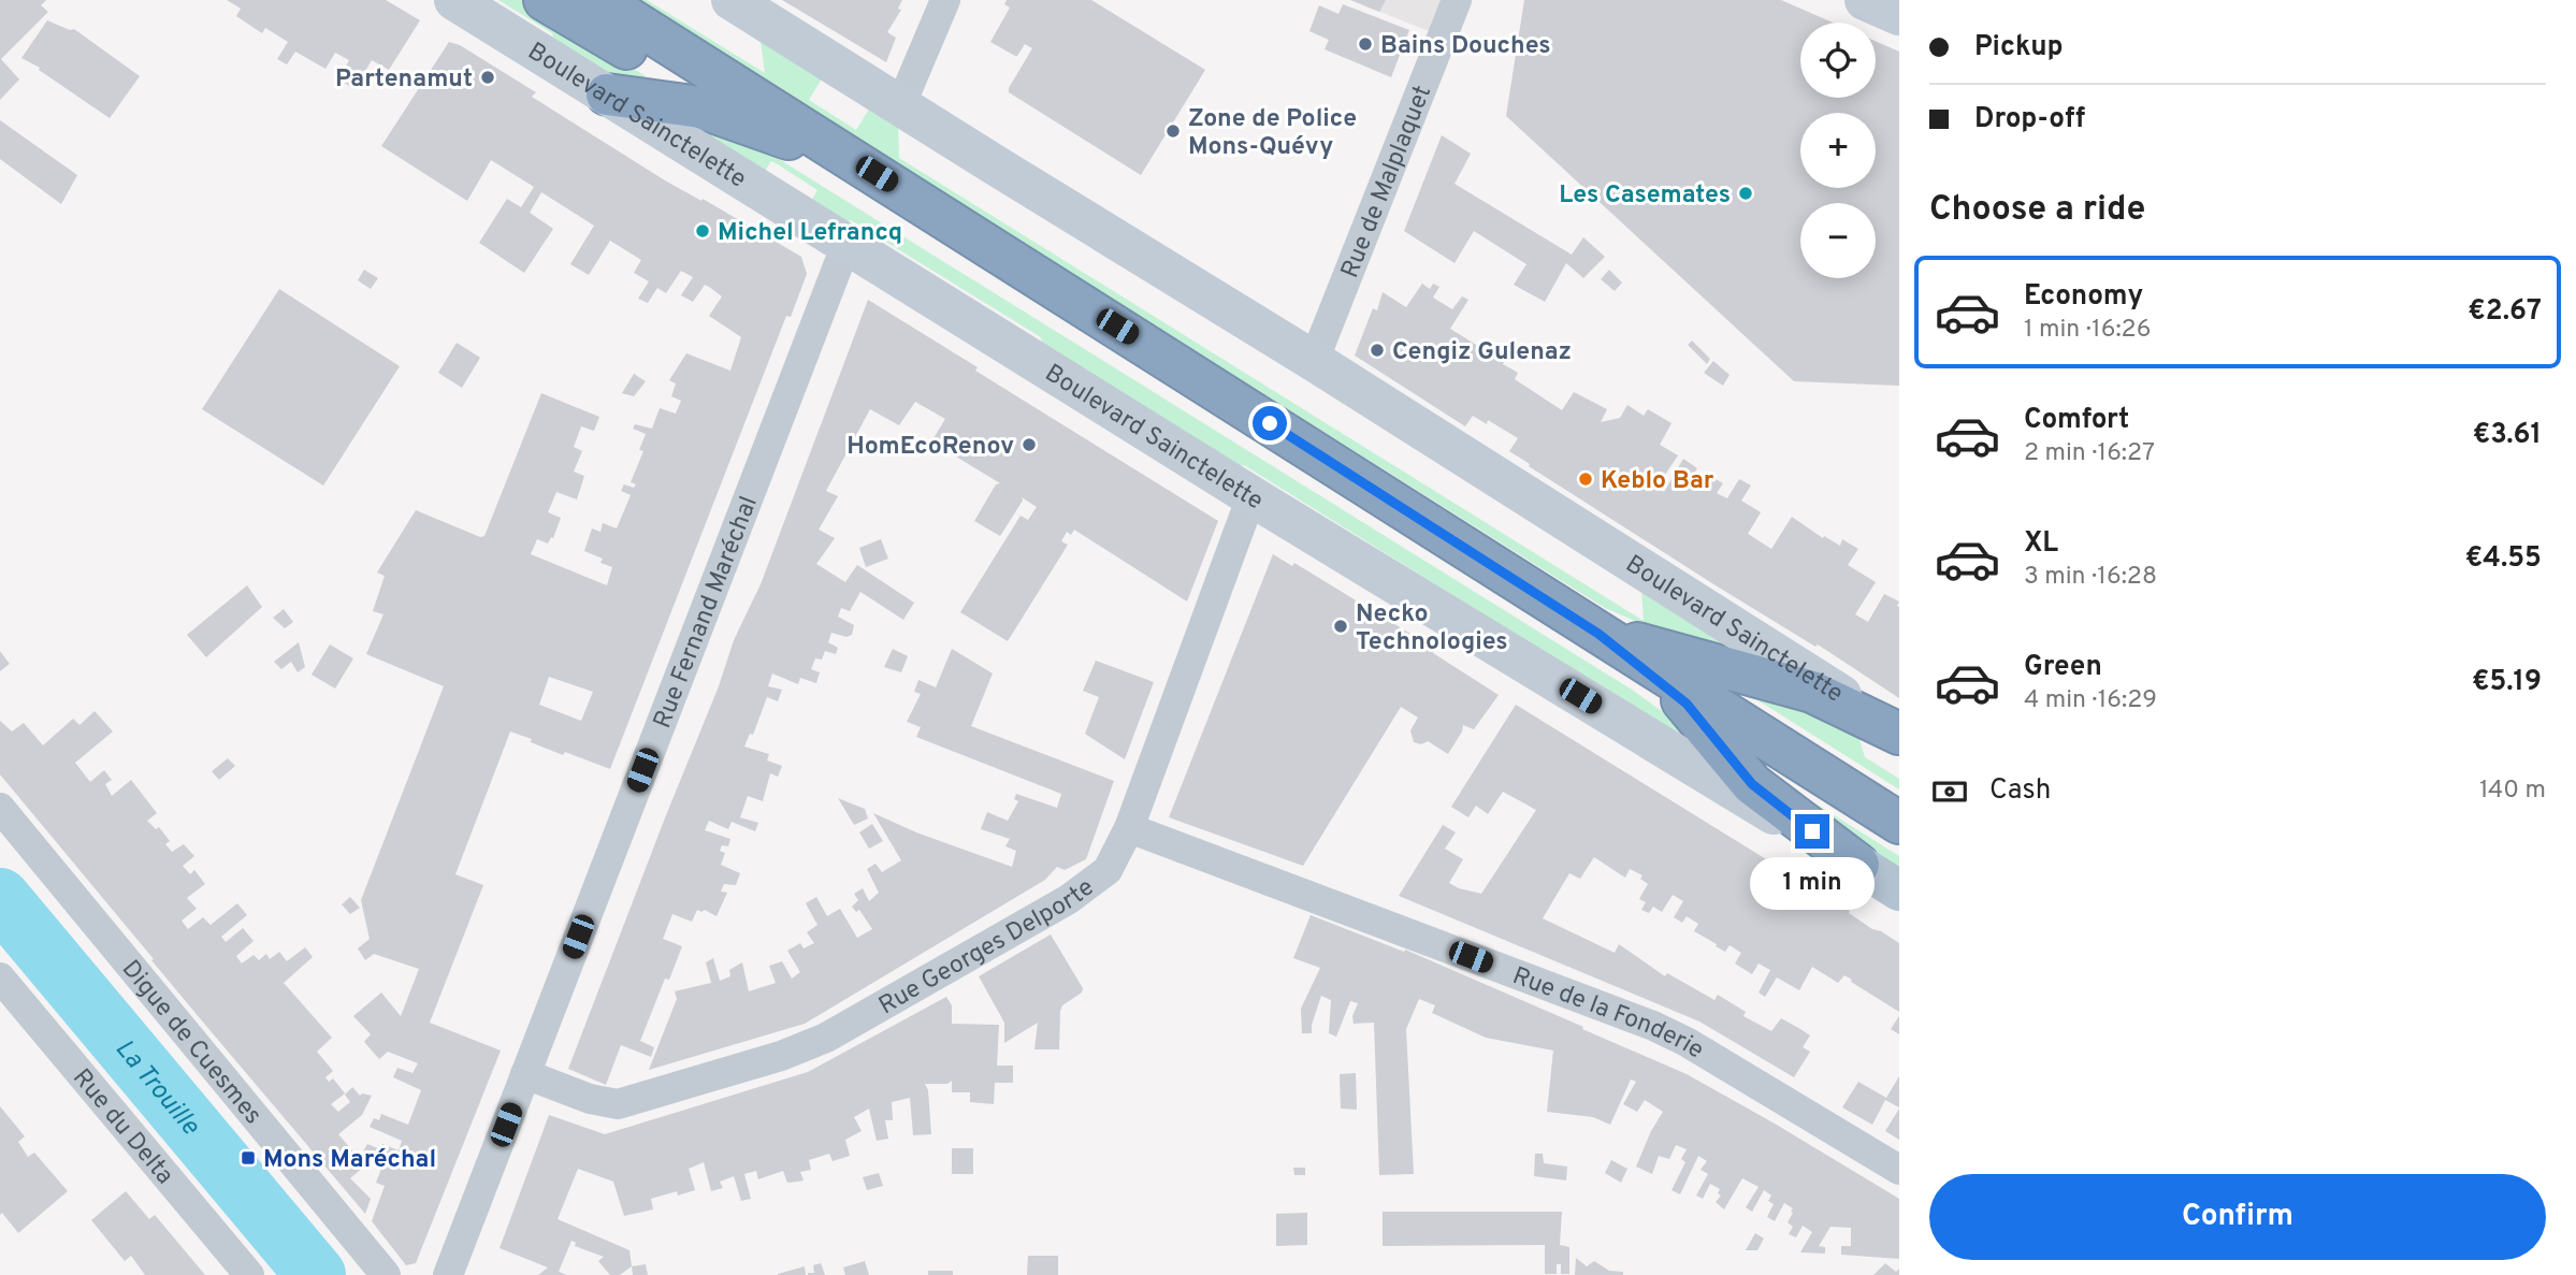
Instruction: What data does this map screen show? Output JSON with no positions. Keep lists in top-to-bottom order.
{
  "streets": {
    "street": [
      "Boulevard Sainctelette",
      "Rue de Malplaquet",
      "Rue Fernand Maréchal",
      "Rue Georges Delporte",
      "Rue de la Fonderie",
      "Digue de Cuesmes",
      "Rue du Delta"
    ]
  },
  "crossings": [
    ["Boulevard Sainctelette", "Rue de Malplaquet"],
    ["Boulevard Sainctelette", "Rue Fernand Maréchal"],
    ["Boulevard Sainctelette", "Rue Georges Delporte"],
    ["Rue Fernand Maréchal", "Rue Georges Delporte"],
    ["Rue Georges Delporte", "Rue de la Fonderie"]
  ],
  "water": ["La Trouille"],
  "places": {
    "other": [
      "Bains Douches",
      "Partenamut",
      "Zone de Police Mons-Quévy",
      "Les Casemates",
      "Michel Lefrancq",
      "Cengiz Gulenaz",
      "HomEcoRenov",
      "Keblo Bar",
      "Necko Technologies"
    ],
    "transit": ["Mons Maréchal"]
  },
  "page": {
    "banner": ["Pickup", "Drop-off"],
    "map_buttons": ["+", "−"],
    "heading": "Choose a ride",
    "list": [
      {
        "name": "Economy",
        "note": "1 min · 16:26",
        "value": "€2.67"
      },
      {
        "name": "Comfort",
        "note": "2 min · 16:27",
        "value": "€3.61"
      },
      {
        "name": "XL",
        "note": "3 min · 16:28",
        "value": "€4.55"
      },
      {
        "name": "Green",
        "note": "4 min · 16:29",
        "value": "€5.19"
      }
    ],
    "pay": ["Cash", "140 m"],
    "bubble": "1 min",
    "buttons": "Confirm"
  }
}
